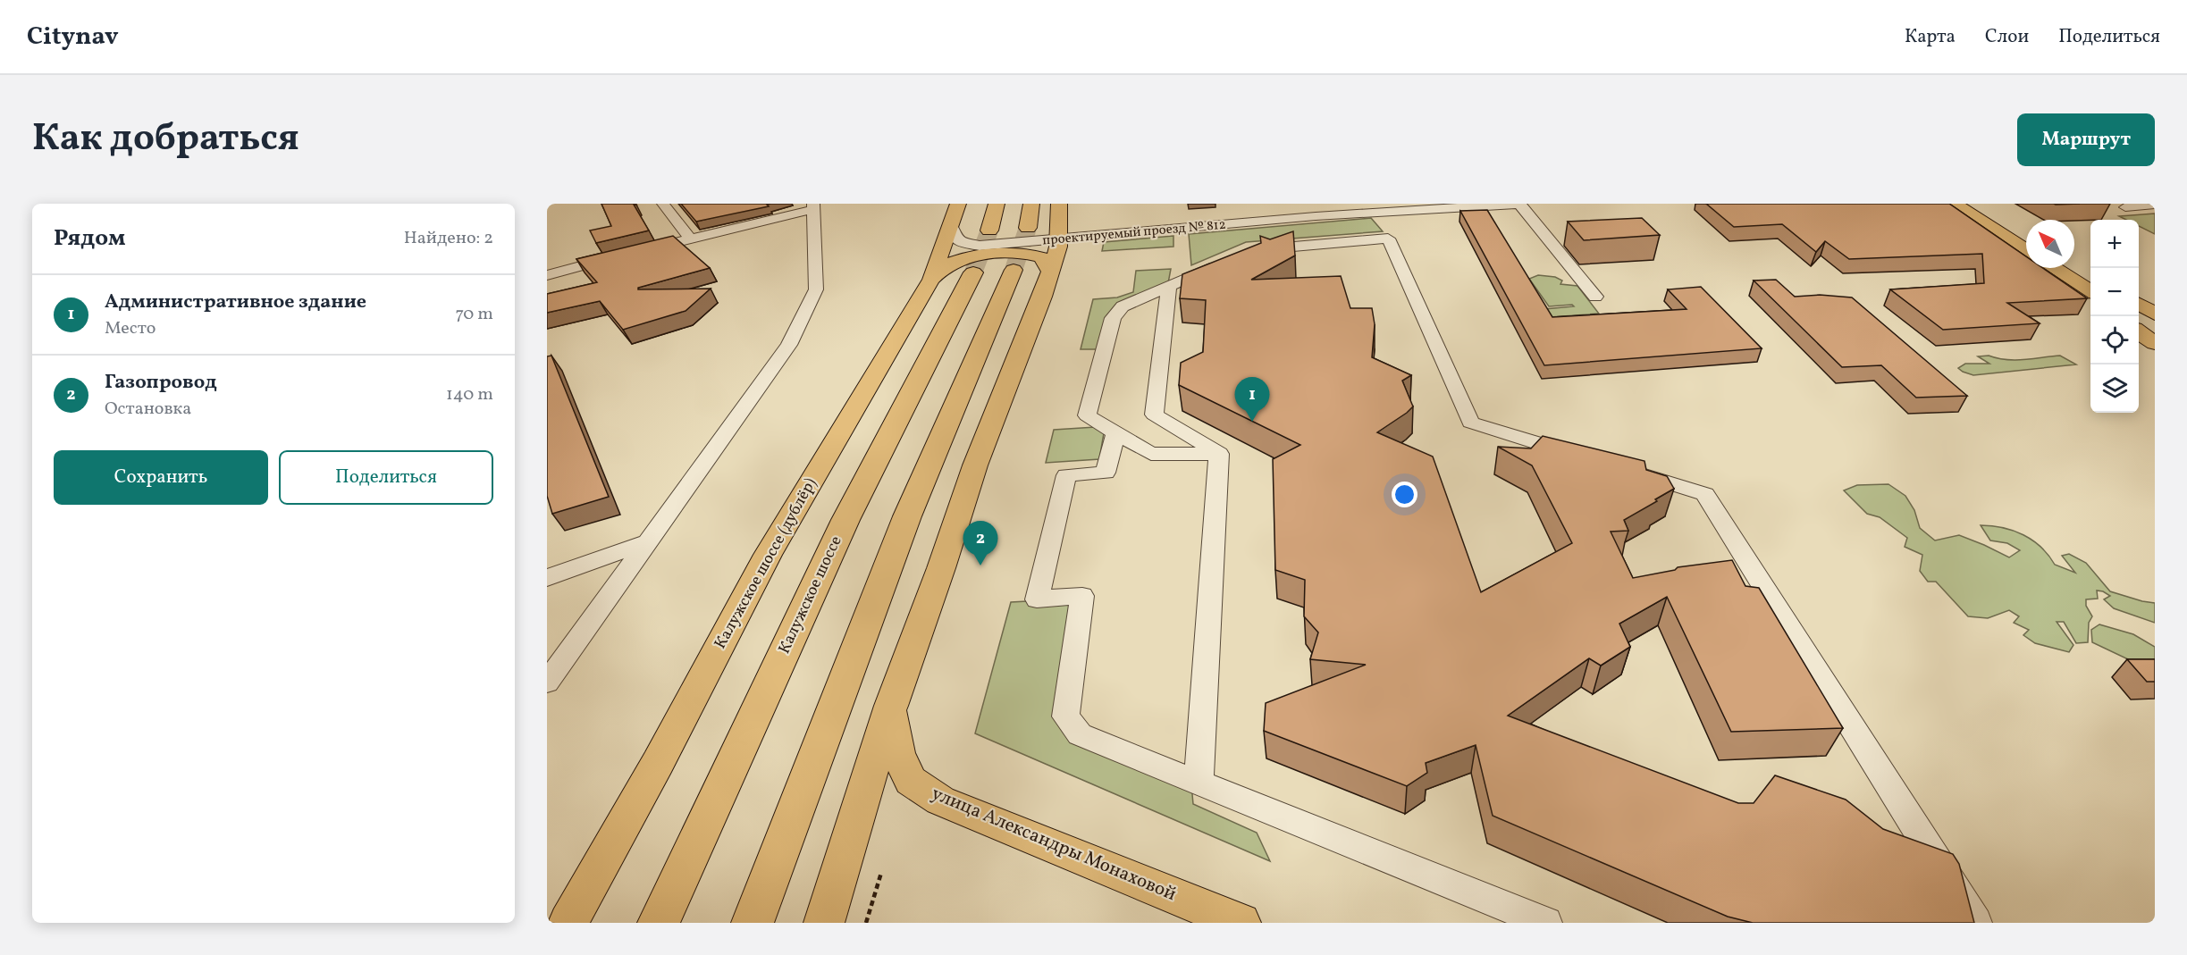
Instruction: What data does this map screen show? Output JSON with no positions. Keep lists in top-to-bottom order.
{
  "streets": {
    "highway": ["Калужское шоссе"],
    "main road": ["Калужское шоссе (дублёр)", "улица Александры Монаховой"],
    "street": ["проектируемый проезд № 812"]
  },
  "crossings": [
    ["проектируемый проезд № 812", "Калужское шоссе (дублёр)"]
  ],
  "north": "top left",
  "page": {
    "header": "Citynav",
    "nav": ["Карта", "Слои", "Поделиться"],
    "title": "Как добраться",
    "buttons": [
      "Маршрут",
      ["Сохранить", "Поделиться"]
    ],
    "heading": ["Рядом", "Найдено: 2"],
    "map_buttons": ["+", "−"],
    "list": [
      {
        "mark": "1",
        "name": "Административное здание",
        "note": "Место",
        "value": "70 m"
      },
      {
        "mark": "2",
        "name": "Газопровод",
        "note": "Остановка",
        "value": "140 m"
      }
    ],
    "pins": ["1", "2"]
  }
}
